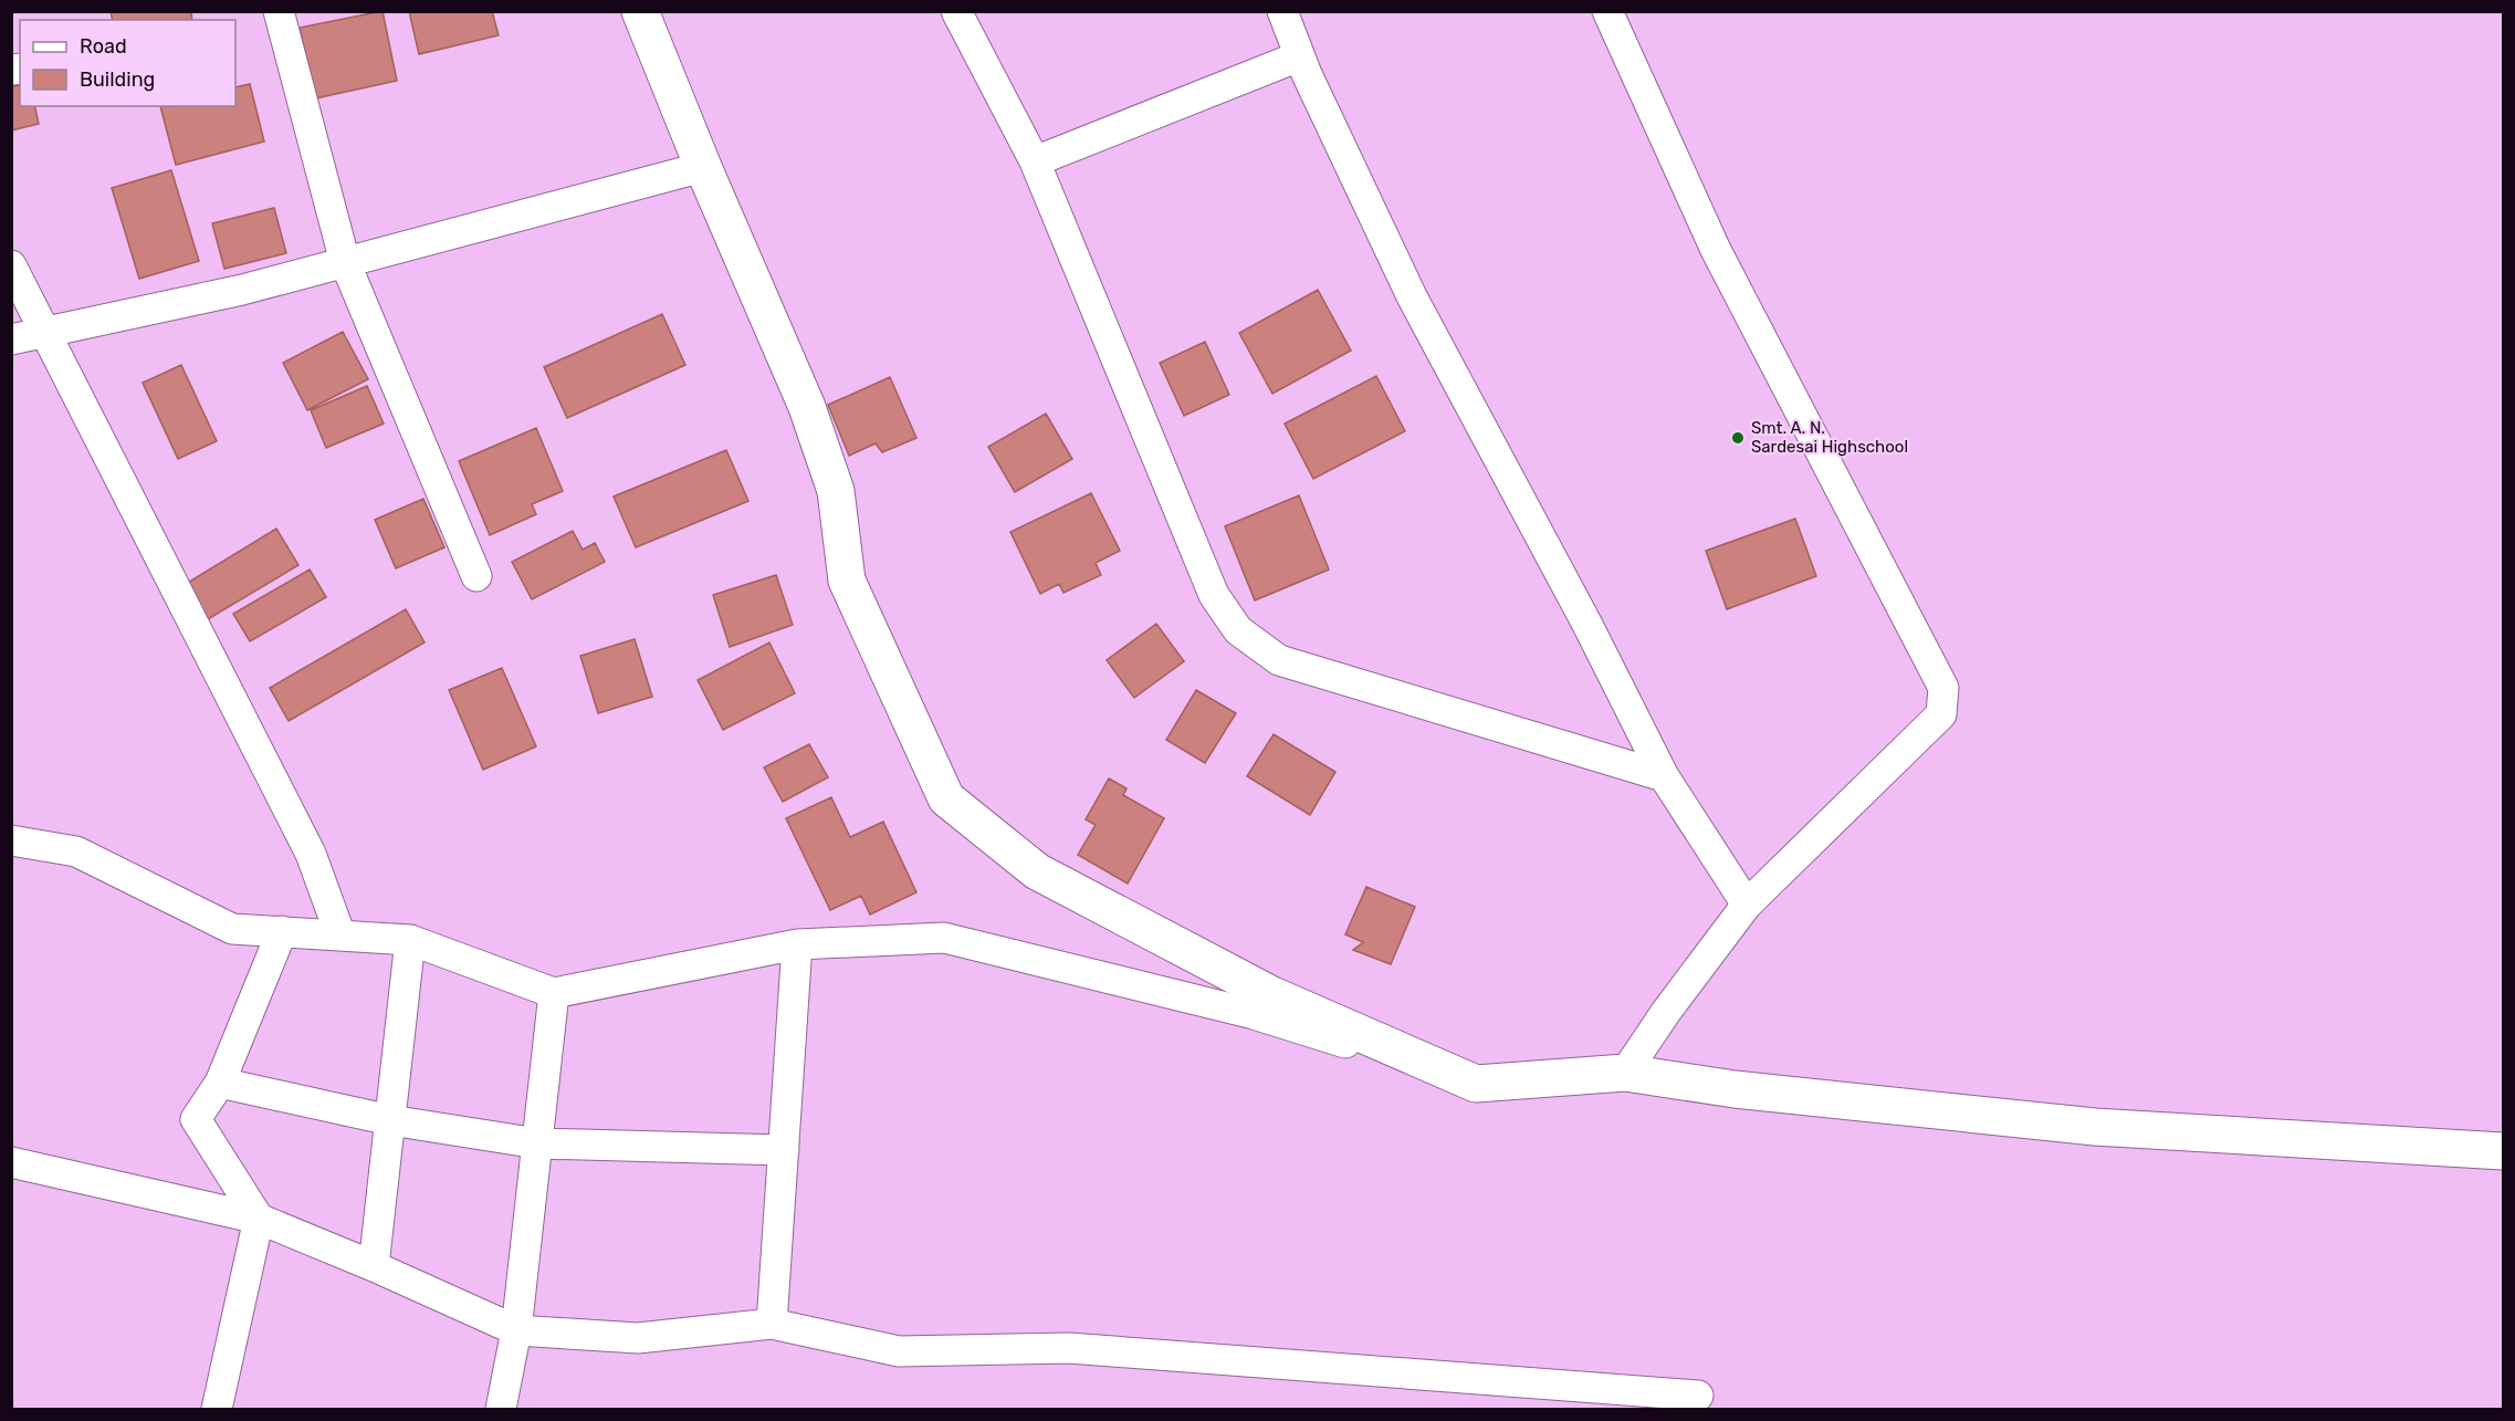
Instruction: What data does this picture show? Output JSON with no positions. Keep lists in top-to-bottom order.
{
  "places": ["Smt. A. N. Sardesai Highschool"],
  "legend": ["Road", "Building"]
}
